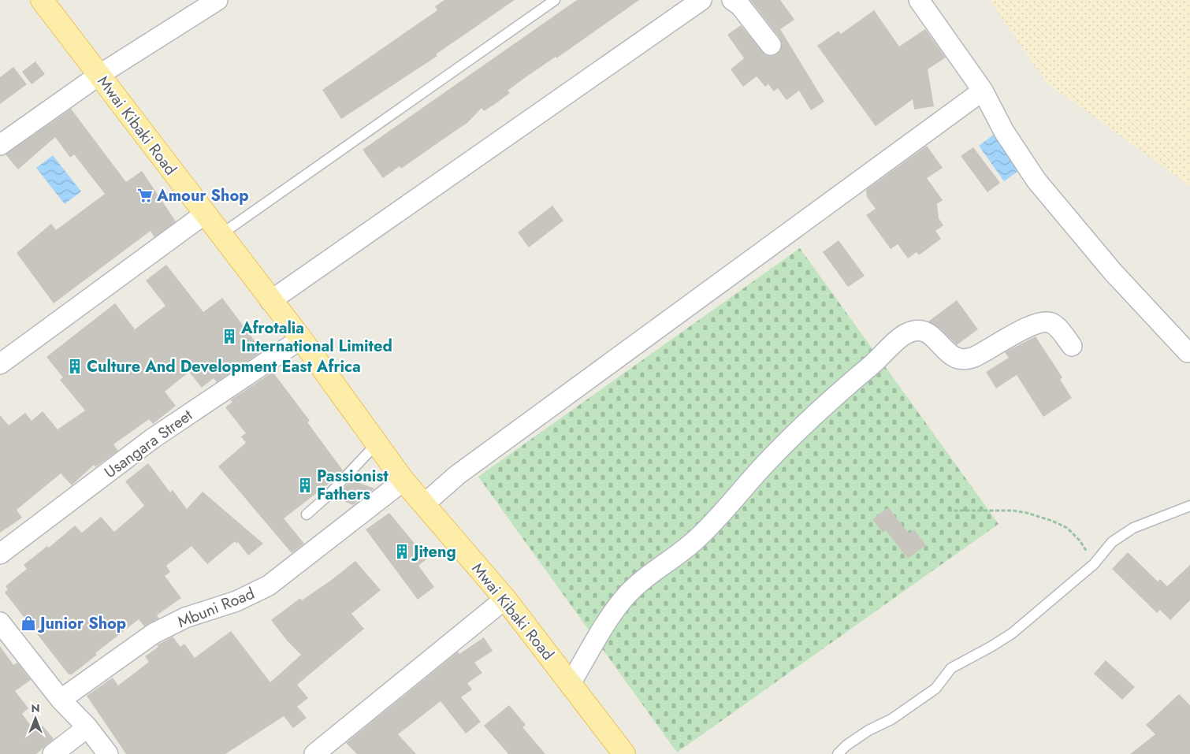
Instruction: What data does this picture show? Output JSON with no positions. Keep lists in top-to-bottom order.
{
  "streets": {
    "main road": ["Mwai Kibaki Road"],
    "street": ["Usangara Street", "Mbuni Road"]
  },
  "crossings": [
    ["Mwai Kibaki Road", "Usangara Street"],
    ["Mwai Kibaki Road", "Mbuni Road"]
  ],
  "places": {
    "supermarket": ["Amour Shop"],
    "building": [
      "Afrotalia International Limited",
      "Culture And Development East Africa",
      "Passionist Fathers",
      "Jiteng"
    ],
    "shop": ["Junior Shop"]
  },
  "north": "top"
}
